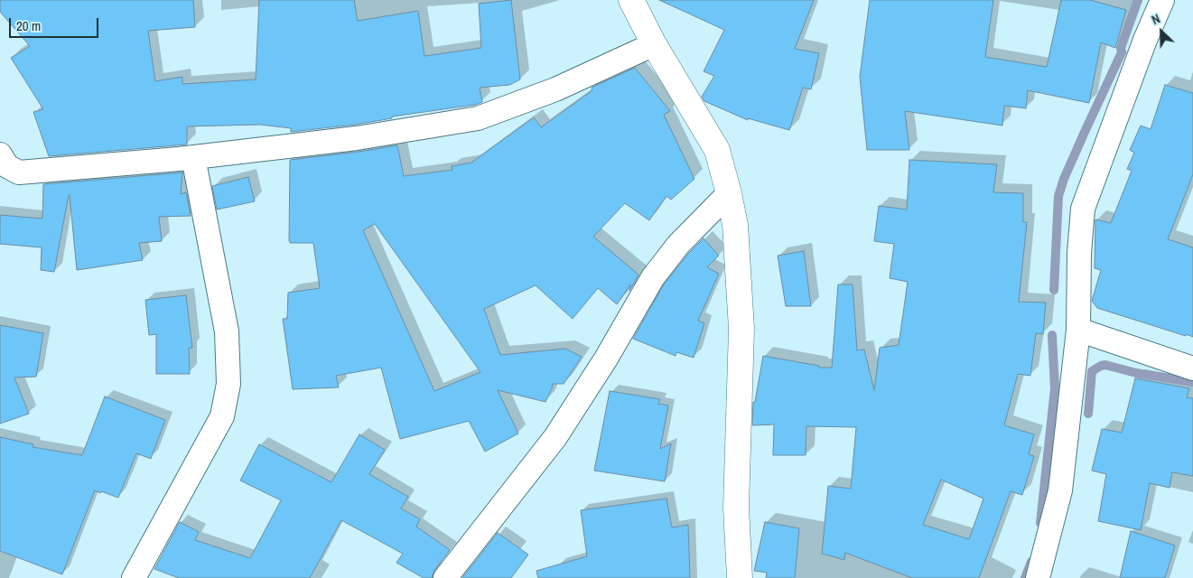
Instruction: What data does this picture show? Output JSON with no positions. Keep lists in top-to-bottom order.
{
  "scale_bar": "20 m",
  "north": "top left"
}
